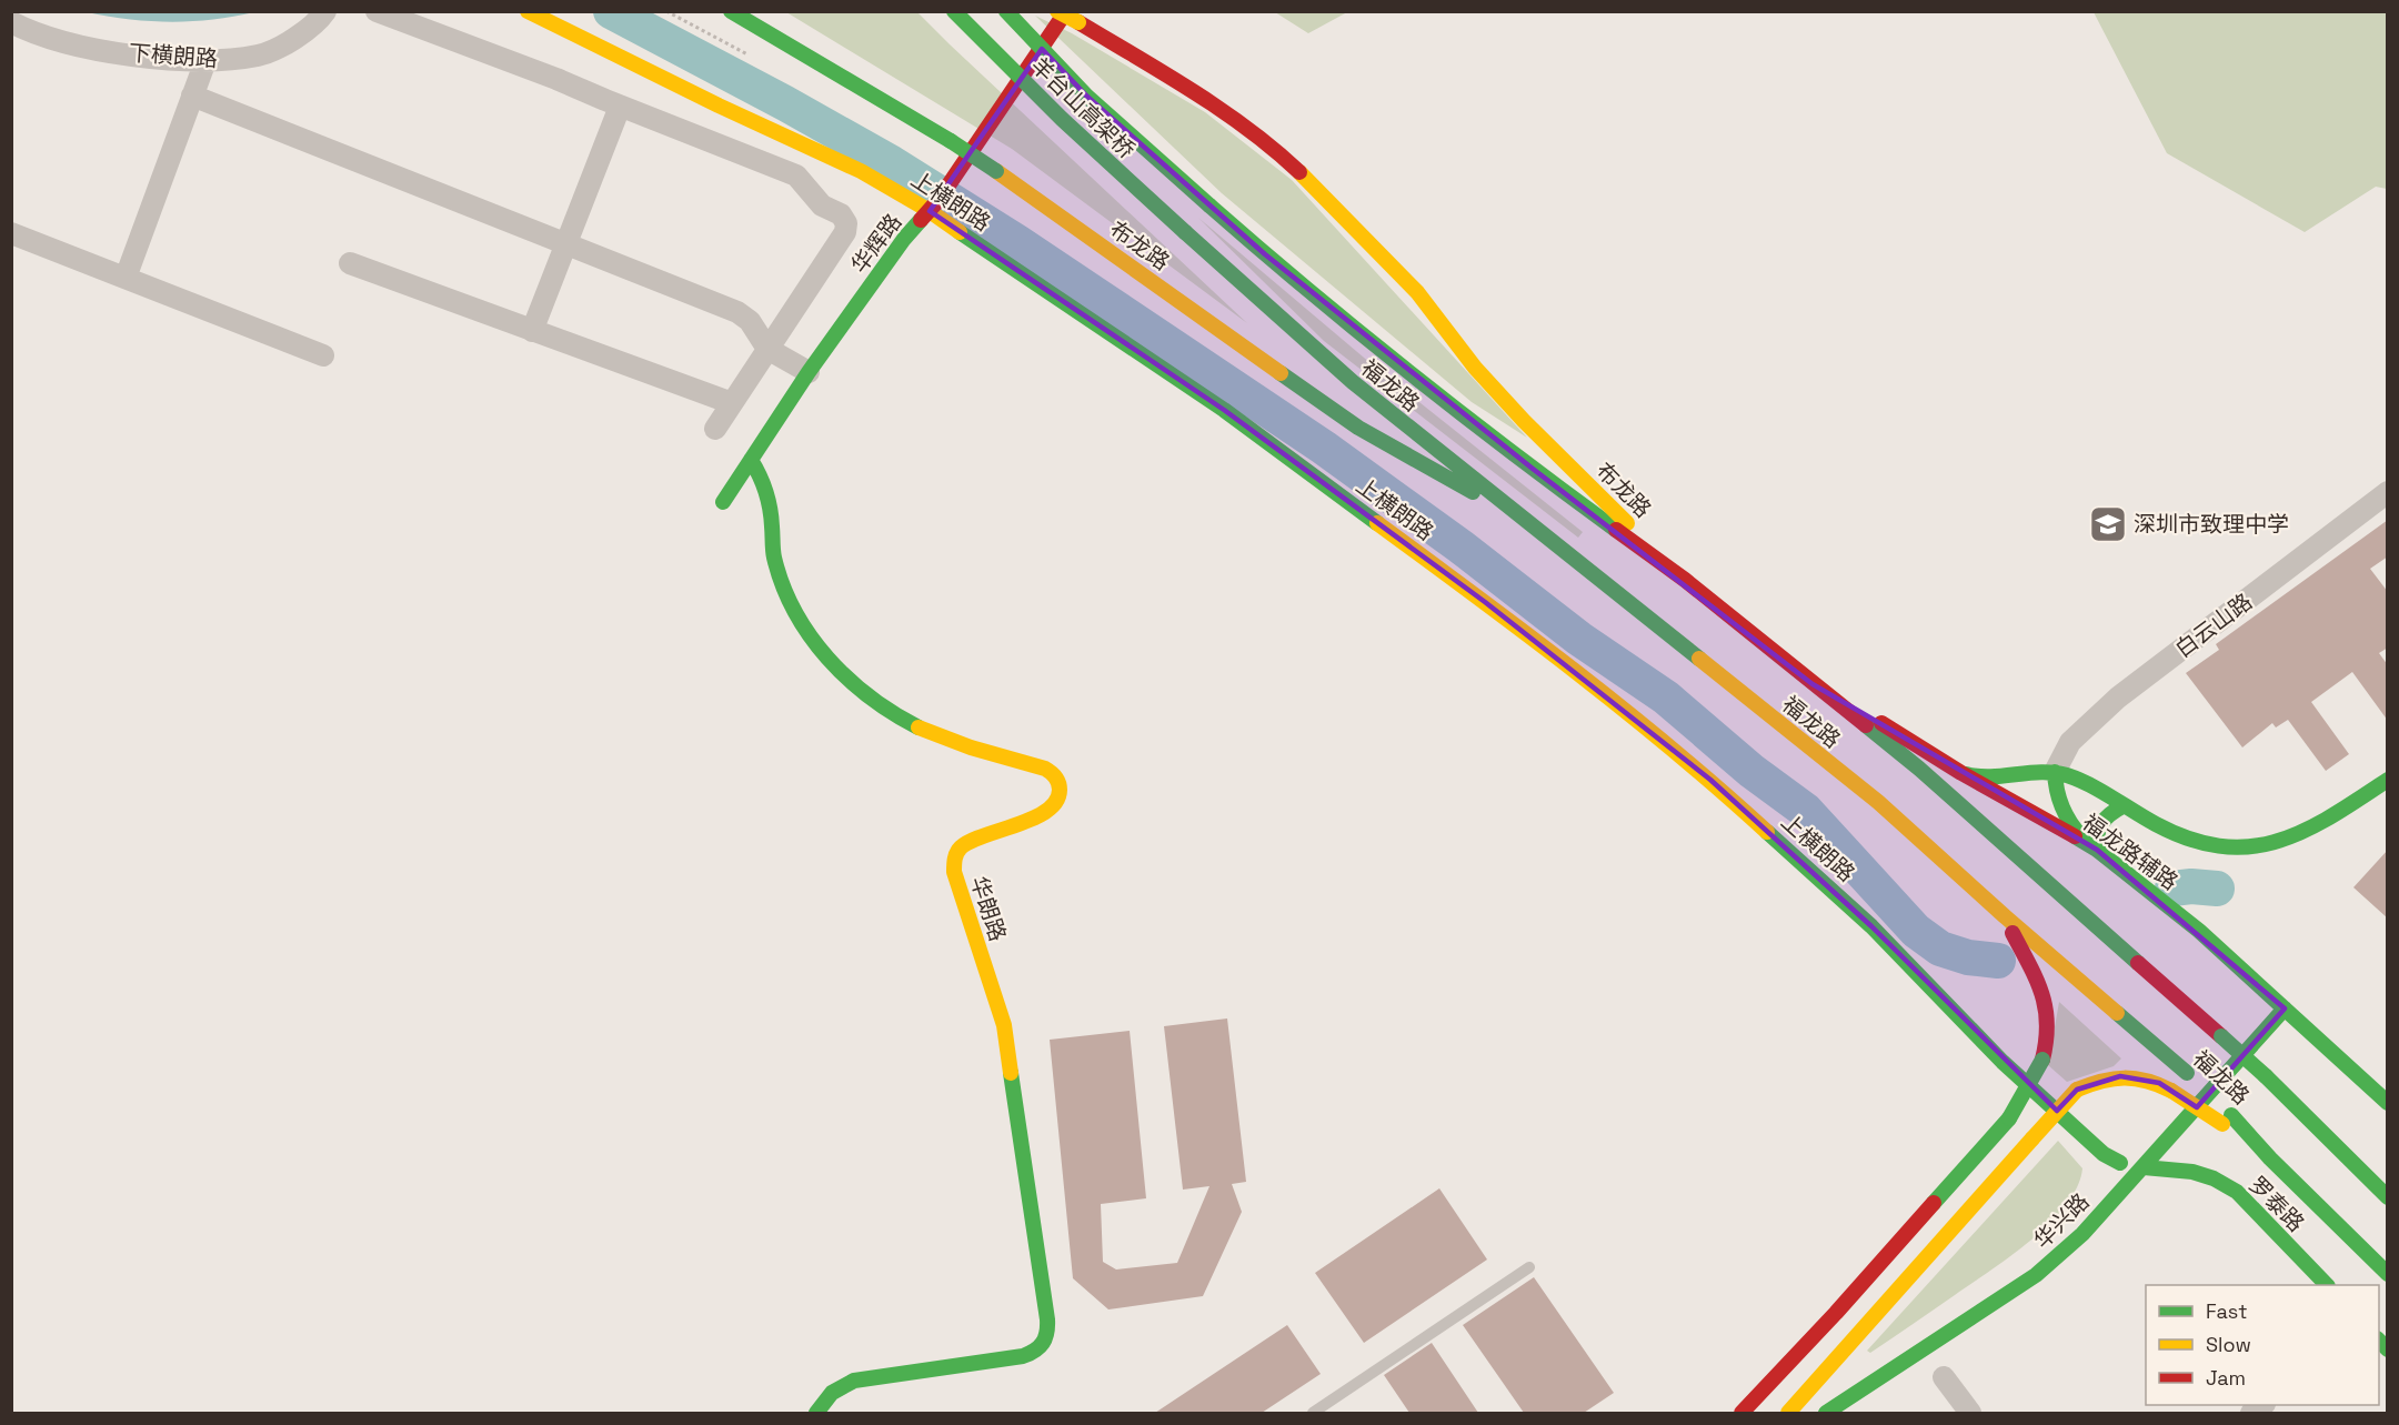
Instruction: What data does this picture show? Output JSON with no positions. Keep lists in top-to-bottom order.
{
  "streets": {
    "main road": [
      "羊台山高架桥",
      "上横朗路",
      "华辉路",
      "布龙路",
      "福龙路",
      "福龙路辅路",
      "华朗路",
      "罗泰路",
      "华兴路"
    ],
    "street": ["下横朗路", "白云山路"]
  },
  "crossings": [
    ["羊台山高架桥", "福龙路"],
    ["上横朗路", "华辉路"],
    ["上横朗路", "罗泰路"],
    ["上横朗路", "华兴路"],
    ["华辉路", "布龙路"],
    ["华辉路", "华朗路"],
    ["布龙路", "福龙路"],
    ["福龙路", "福龙路辅路"],
    ["福龙路辅路", "华兴路"],
    ["罗泰路", "华兴路"]
  ],
  "places": {
    "school or university": ["深圳市致理中学"]
  },
  "legend": ["Fast", "Slow", "Jam"]
}
